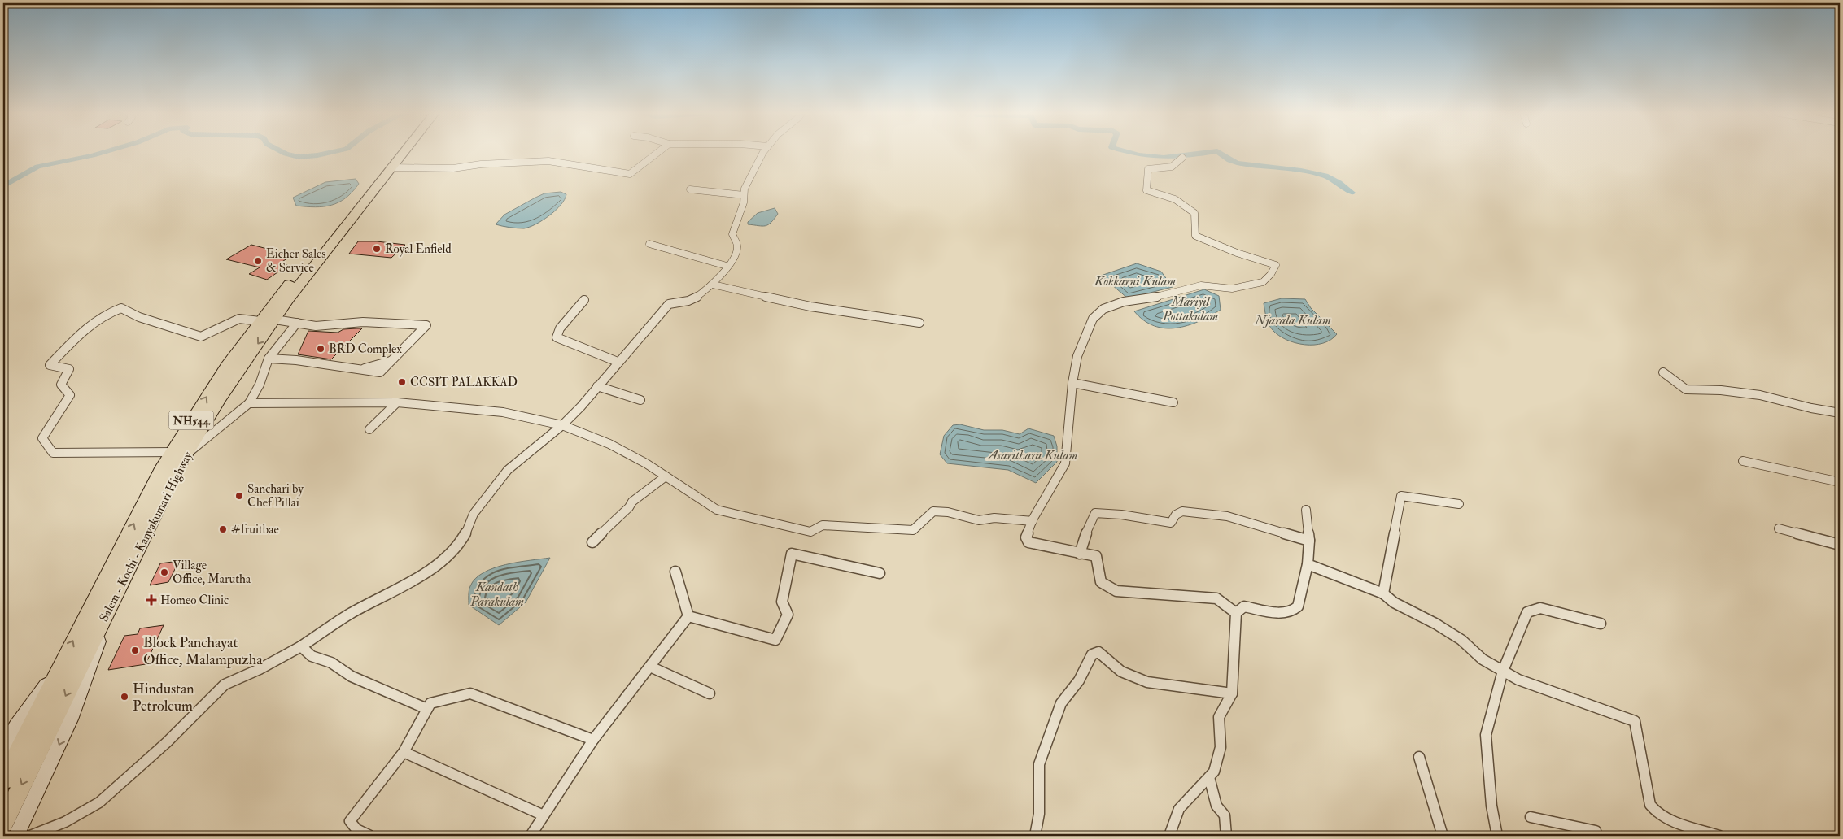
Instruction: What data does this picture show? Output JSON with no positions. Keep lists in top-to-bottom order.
{
  "streets": {
    "highway": ["NH544", "Salem - Kochi - Kanyakumari Highway"]
  },
  "water": [
    "Kokkarni Kulam",
    "Mariyil Pottakulam",
    "Njarala Kulam",
    "Asarithara Kulam",
    "Kandath Parakulam"
  ],
  "places": {
    "other": [
      "Royal Enfield",
      "Eicher Sales & Service",
      "BRD Complex",
      "CCSIT PALAKKAD",
      "Sanchari by Chef Pillai",
      "#fruitbae",
      "Village Office, Marutha",
      "Block Panchayat Office, Malampuzha",
      "Hindustan Petroleum"
    ],
    "health": ["Homeo Clinic"]
  }
}
